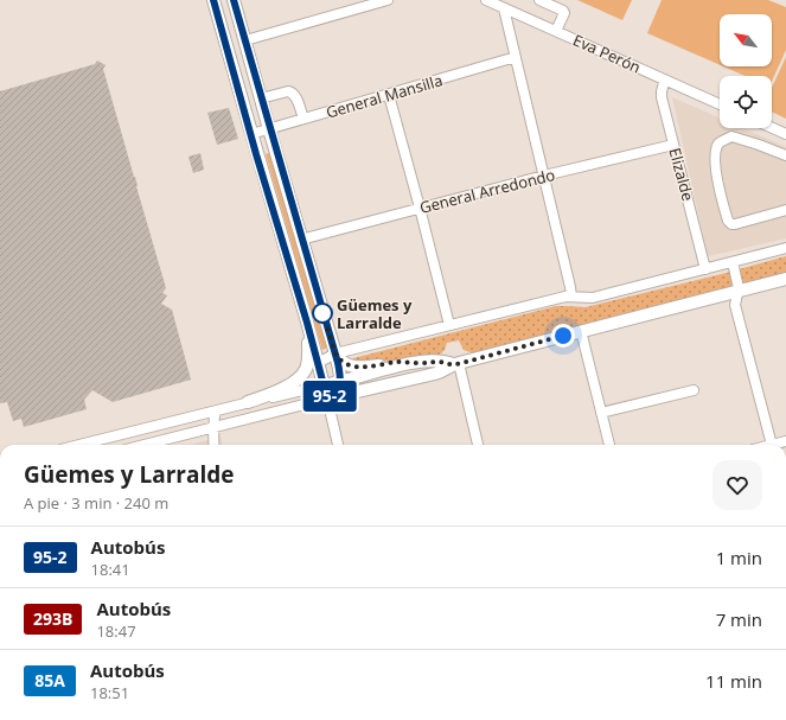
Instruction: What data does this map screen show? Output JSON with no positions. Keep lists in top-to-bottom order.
{
  "streets": {
    "street": [
      "Eva Perón",
      "General Mansilla",
      "Elizalde",
      "General Arredondo"
    ]
  },
  "crossings": [
    ["Eva Perón", "Elizalde"],
    ["Elizalde", "General Arredondo"]
  ],
  "places": ["Güemes y Larralde"],
  "lines": ["bus line 95-2"],
  "north": "top left",
  "page": {
    "on_map": "95-2",
    "heading": ["Güemes y Larralde", "A pie · 3 min · 240 m"],
    "list": [
      {
        "mark": "95-2",
        "name": "Autobús",
        "note": "18:41",
        "value": "1 min"
      },
      {
        "mark": "293B",
        "name": "Autobús",
        "note": "18:47",
        "value": "7 min"
      },
      {
        "mark": "85A",
        "name": "Autobús",
        "note": "18:51",
        "value": "11 min"
      }
    ]
  }
}
